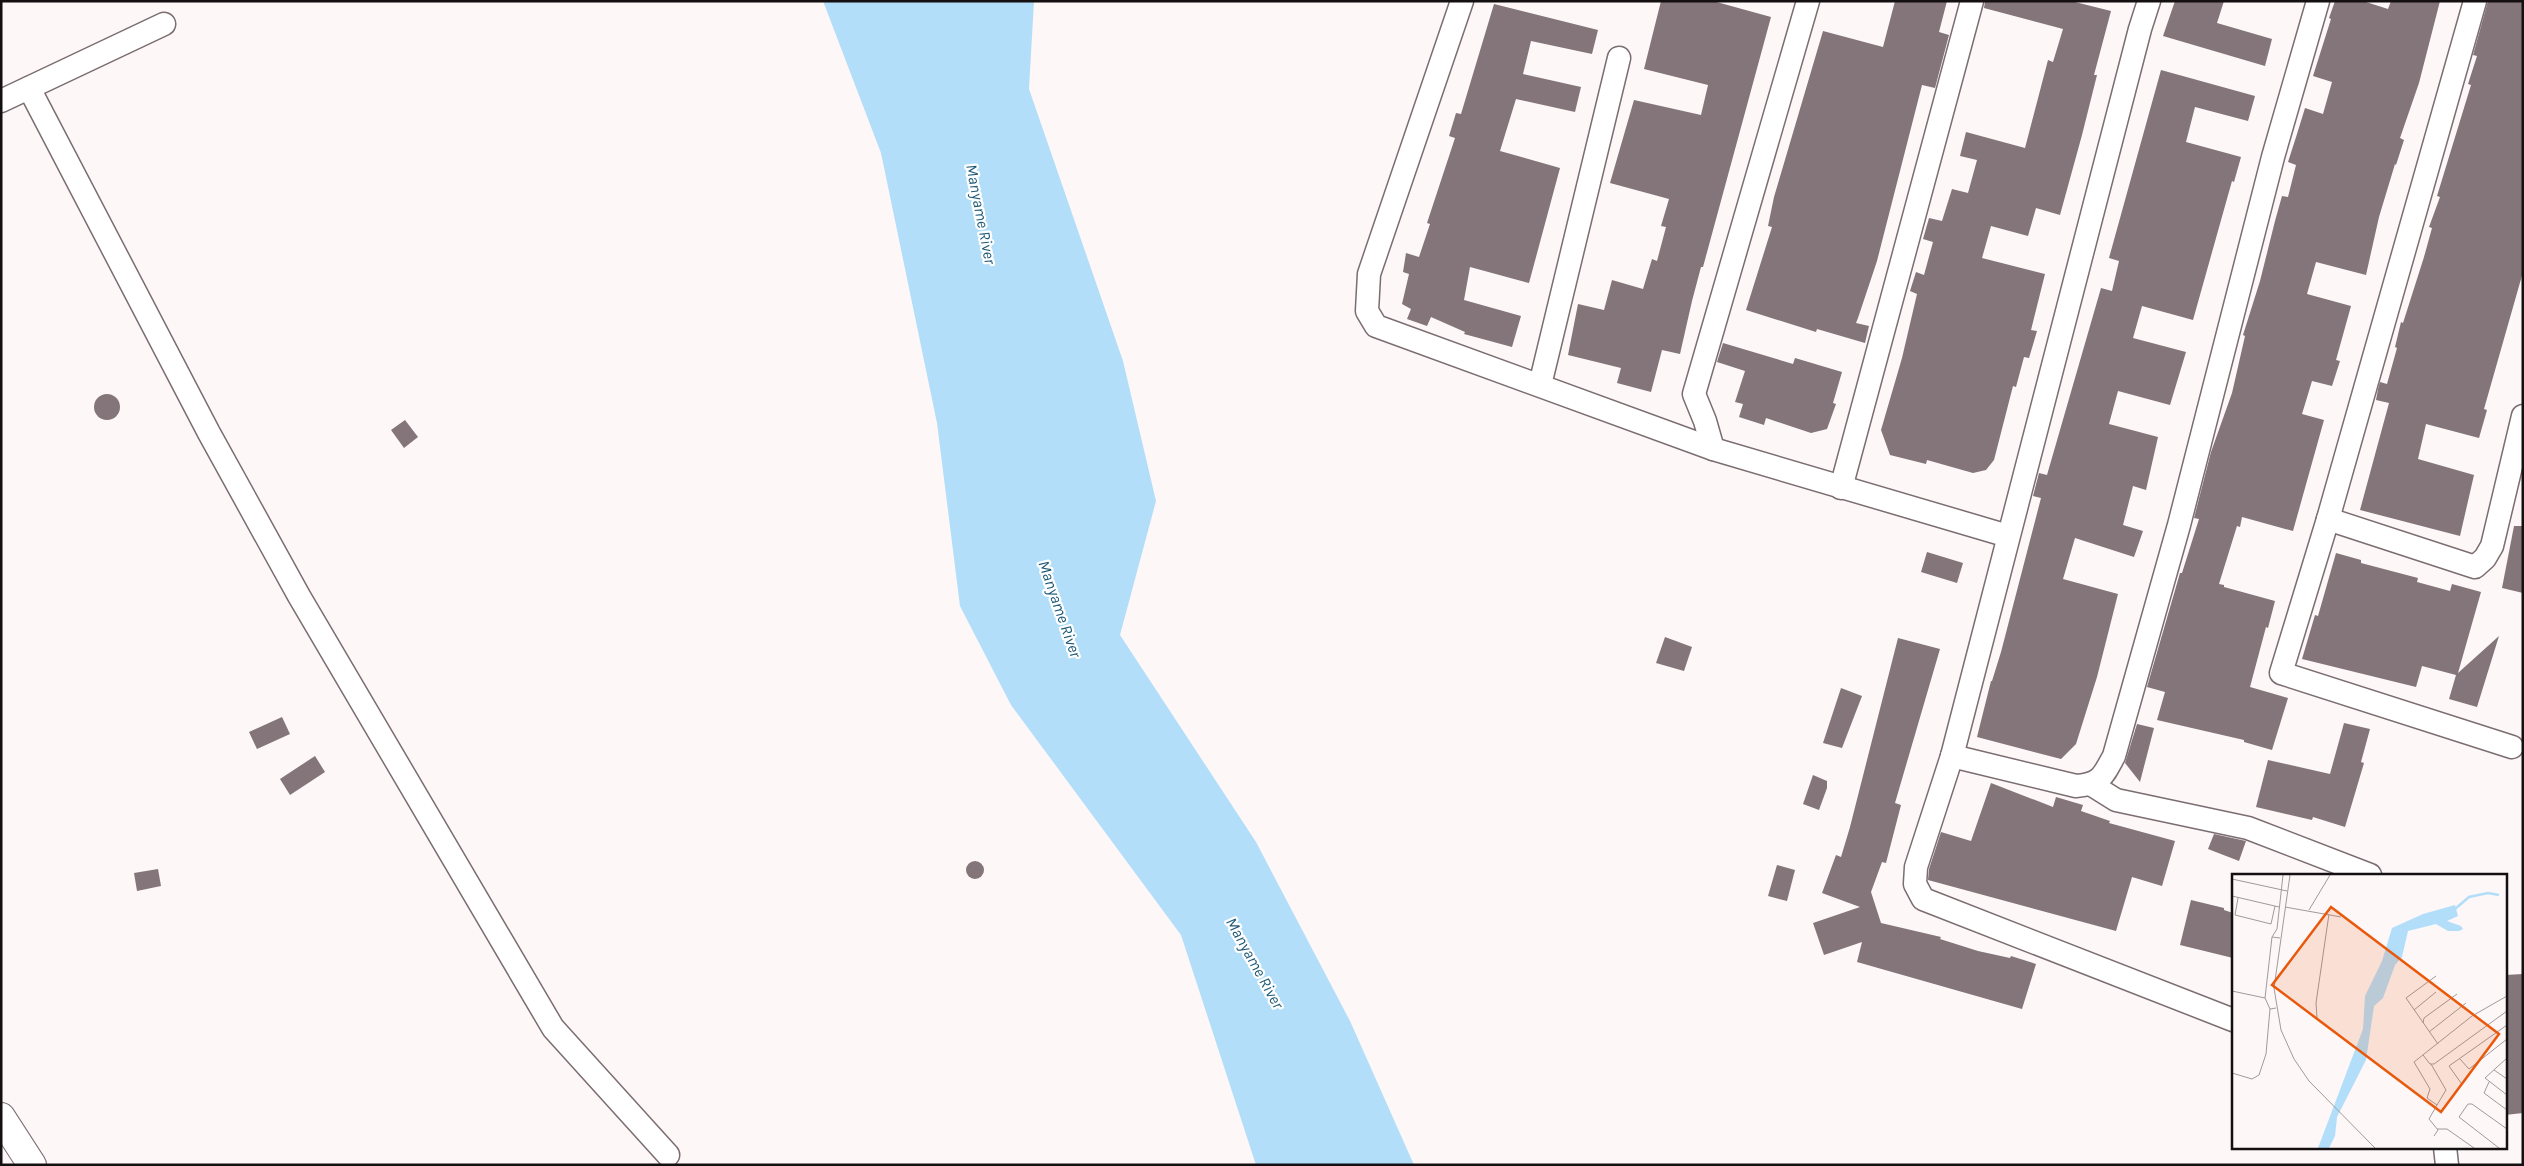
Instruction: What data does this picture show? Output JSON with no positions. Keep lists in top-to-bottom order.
{
  "water": ["Manyame River"]
}
